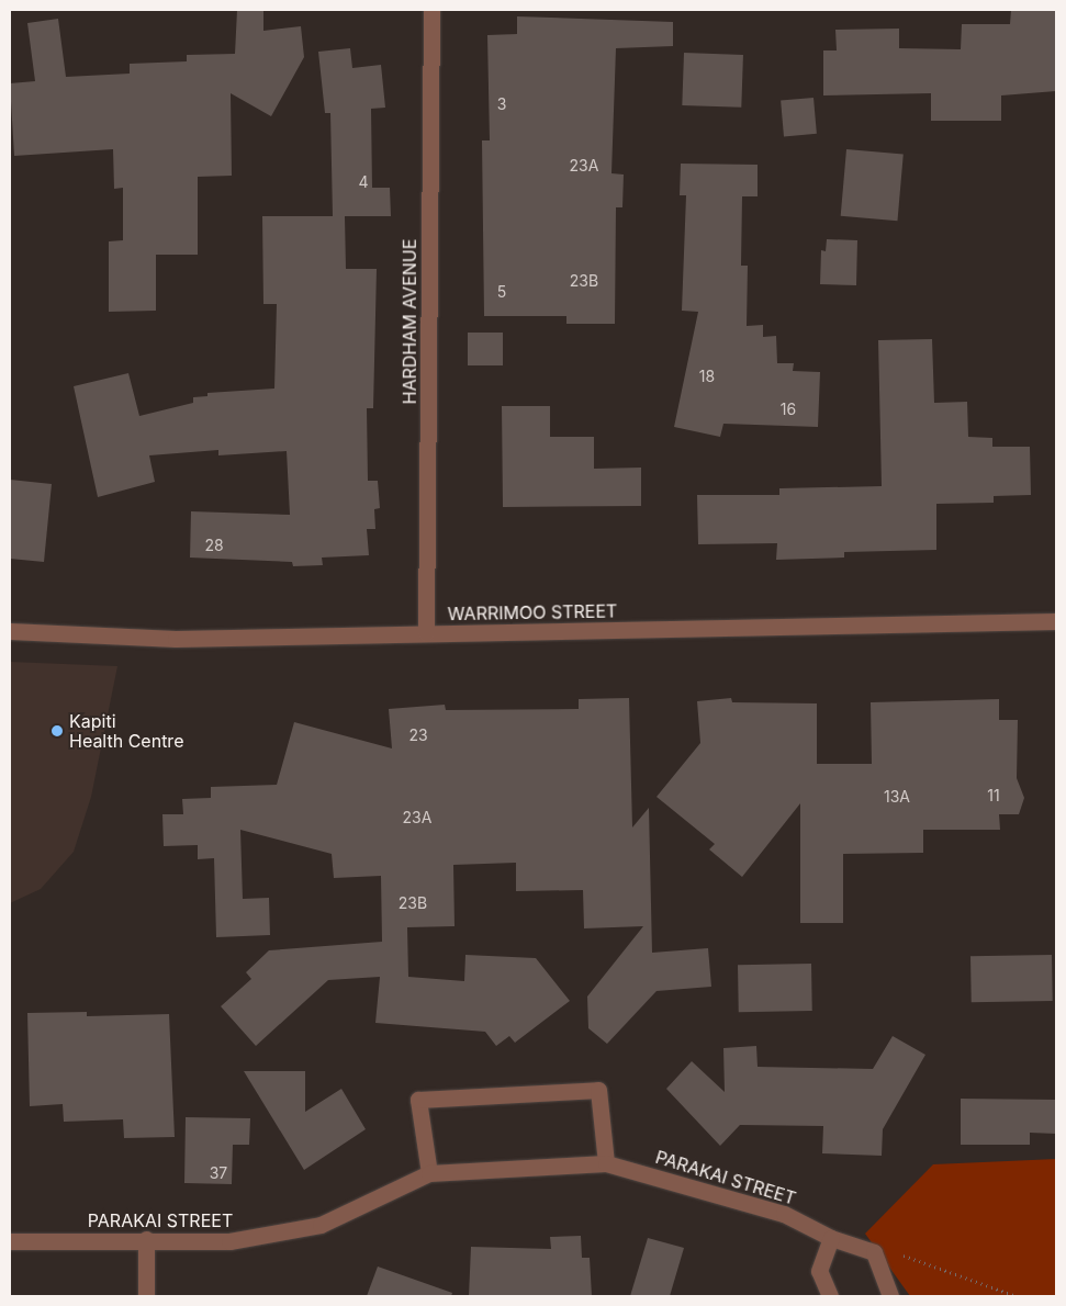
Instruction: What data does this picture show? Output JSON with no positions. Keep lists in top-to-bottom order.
{
  "streets": {
    "street": ["HARDHAM AVENUE", "WARRIMOO STREET", "PARAKAI STREET"]
  },
  "crossings": [
    ["HARDHAM AVENUE", "WARRIMOO STREET"]
  ],
  "places": ["Kapiti Health Centre"],
  "house_numbers": [
    "3",
    "23A",
    "4",
    "23B",
    "5",
    "18",
    "16",
    "28",
    "23",
    "11",
    "13A",
    "23A",
    "23B",
    "37"
  ]
}
